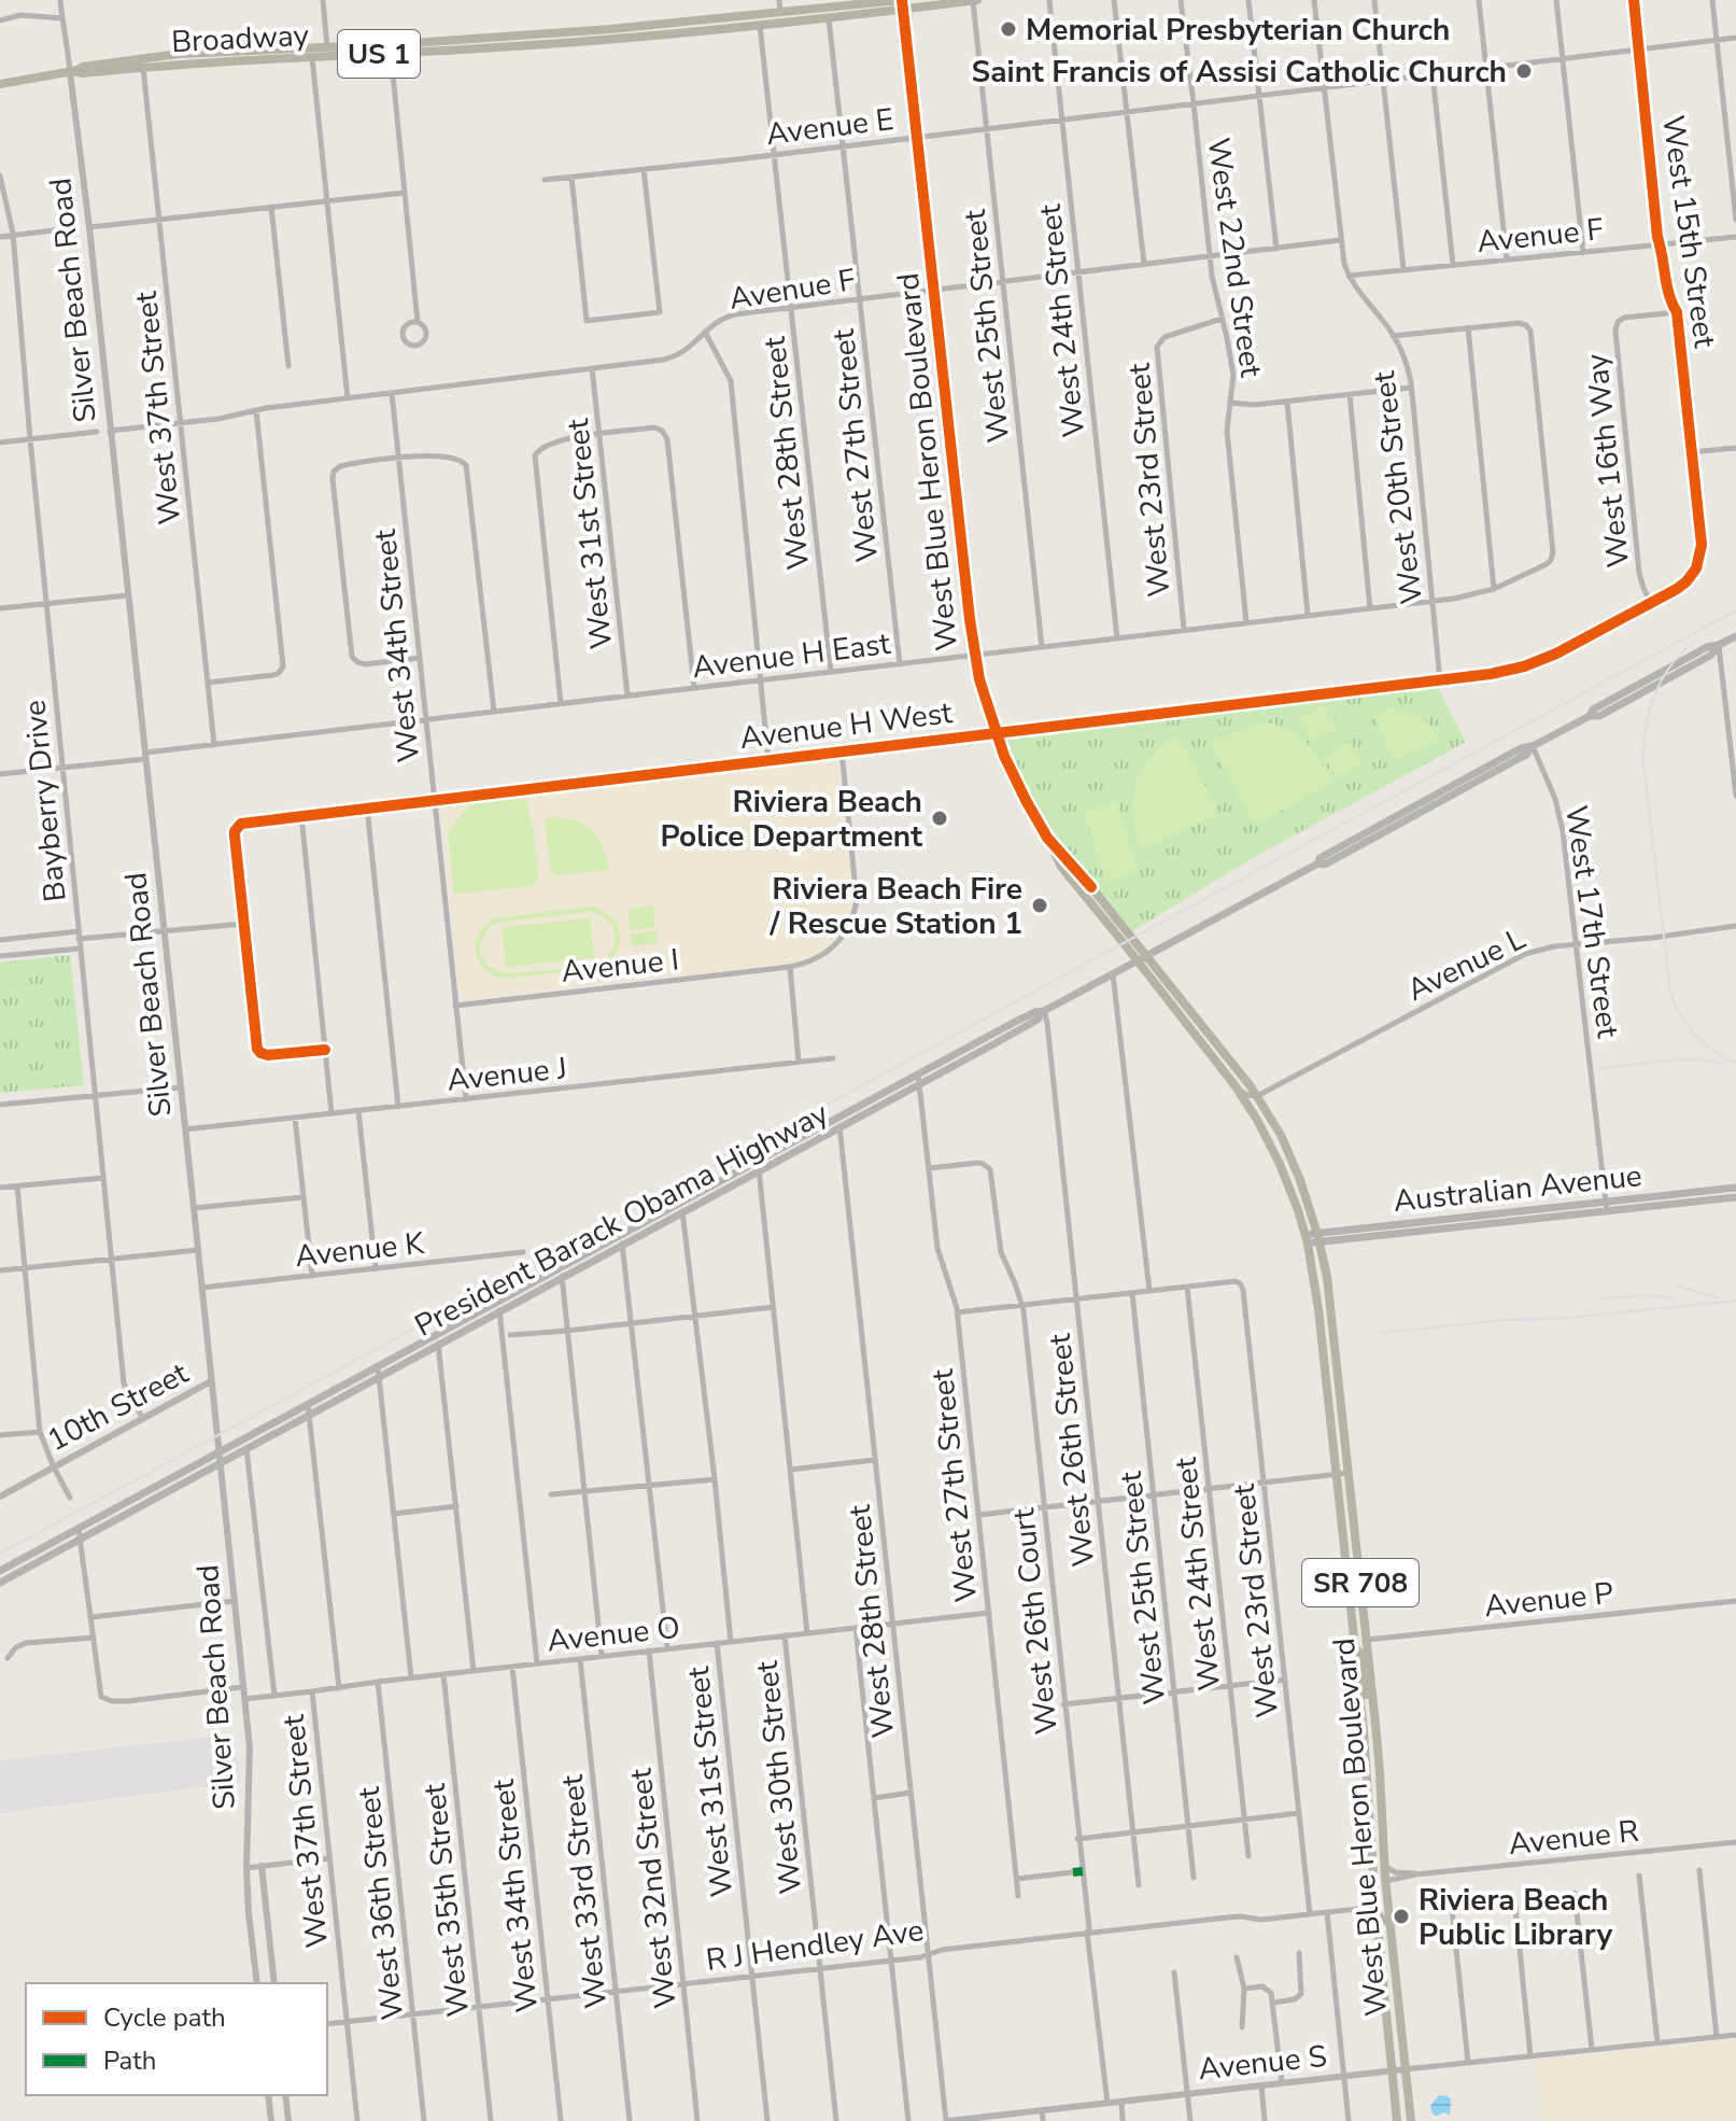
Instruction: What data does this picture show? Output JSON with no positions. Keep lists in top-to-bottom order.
{
  "streets": {
    "main road": [
      "Broadway",
      "US 1",
      "West Blue Heron Boulevard",
      "Australian Avenue",
      "President Barack Obama Highway",
      "SR 708"
    ],
    "street": [
      "Avenue E",
      "West 15th Street",
      "Avenue F",
      "West 22nd Street",
      "Silver Beach Road",
      "West 24th Street",
      "West 25th Street",
      "West 37th Street",
      "West 27th Street",
      "West 28th Street",
      "West 16th Way",
      "West 23rd Street",
      "West 20th Street",
      "West 31st Street",
      "West 34th Street",
      "Avenue H East",
      "Avenue H West",
      "Bayberry Drive",
      "West 17th Street",
      "Avenue L",
      "Avenue I",
      "Avenue J",
      "Avenue K",
      "10th Street",
      "West 26th Street",
      "Avenue P",
      "West 26th Court",
      "Avenue O",
      "West 30th Street",
      "Avenue R",
      "West 32nd Street",
      "West 33rd Street",
      "West 35th Street",
      "West 36th Street",
      "R J Hendley Ave",
      "Avenue S"
    ]
  },
  "crossings": [
    ["Broadway", "US 1"],
    ["Broadway", "Silver Beach Road"],
    ["Broadway", "West 25th Street"],
    ["Broadway", "West 37th Street"],
    ["Broadway", "West 27th Street"],
    ["Broadway", "West 28th Street"],
    ["Broadway", "West Blue Heron Boulevard"],
    ["US 1", "Silver Beach Road"],
    ["Avenue E", "West 15th Street"],
    ["Avenue E", "West 22nd Street"],
    ["Avenue E", "West 24th Street"],
    ["Avenue E", "West 25th Street"],
    ["Avenue E", "West 27th Street"],
    ["Avenue E", "West 28th Street"],
    ["Avenue E", "West Blue Heron Boulevard"],
    ["Avenue E", "West 20th Street"],
    ["West 15th Street", "Avenue F"],
    ["West 15th Street", "West 16th Way"],
    ["West 15th Street", "Avenue H West"],
    ["Avenue F", "West 22nd Street"],
    ["Avenue F", "Silver Beach Road"],
    ["Avenue F", "West 24th Street"],
    ["Avenue F", "West 25th Street"],
    ["Avenue F", "West 37th Street"],
    ["Avenue F", "West 27th Street"],
    ["Avenue F", "West 28th Street"],
    ["Avenue F", "West Blue Heron Boulevard"],
    ["Avenue F", "West 20th Street"],
    ["Avenue F", "West 31st Street"],
    ["Avenue F", "West 34th Street"],
    ["West 22nd Street", "West 23rd Street"],
    ["West 22nd Street", "Avenue H East"],
    ["Silver Beach Road", "Avenue H East"],
    ["Silver Beach Road", "Avenue J"],
    ["Silver Beach Road", "President Barack Obama Highway"],
    ["Silver Beach Road", "Avenue K"],
    ["Silver Beach Road", "10th Street"],
    ["Silver Beach Road", "Avenue O"],
    ["West 24th Street", "West 23rd Street"],
    ["West 24th Street", "Avenue H East"],
    ["West 25th Street", "Avenue H East"],
    ["West 37th Street", "Avenue H East"],
    ["West 37th Street", "President Barack Obama Highway"],
    ["West 37th Street", "Avenue O"],
    ["West 37th Street", "R J Hendley Ave"],
    ["West 27th Street", "Avenue H East"],
    ["West 27th Street", "President Barack Obama Highway"],
    ["West 27th Street", "West 26th Court"],
    ["West 27th Street", "Avenue O"],
    ["West 28th Street", "Avenue H East"],
    ["West 28th Street", "President Barack Obama Highway"],
    ["West 28th Street", "Avenue O"],
    ["West 28th Street", "R J Hendley Ave"],
    ["West 28th Street", "Avenue S"],
    ["West 16th Way", "Avenue H West"],
    ["West Blue Heron Boulevard", "Avenue H East"],
    ["West Blue Heron Boulevard", "Avenue H West"],
    ["West Blue Heron Boulevard", "Avenue L"],
    ["West Blue Heron Boulevard", "Australian Avenue"],
    ["West Blue Heron Boulevard", "President Barack Obama Highway"],
    ["West Blue Heron Boulevard", "Avenue P"],
    ["West Blue Heron Boulevard", "Avenue R"],
    ["West Blue Heron Boulevard", "Avenue S"],
    ["West 23rd Street", "Avenue H East"],
    ["West 23rd Street", "R J Hendley Ave"],
    ["West 20th Street", "Avenue H East"],
    ["West 20th Street", "Avenue H West"],
    ["West 31st Street", "Avenue H East"],
    ["West 31st Street", "President Barack Obama Highway"],
    ["West 31st Street", "Avenue O"],
    ["West 31st Street", "R J Hendley Ave"],
    ["West 34th Street", "Avenue H East"],
    ["West 34th Street", "Avenue H West"],
    ["West 34th Street", "Avenue I"],
    ["West 34th Street", "Avenue J"],
    ["West 34th Street", "Avenue O"],
    ["West 34th Street", "R J Hendley Ave"],
    ["Avenue H East", "Bayberry Drive"],
    ["Bayberry Drive", "10th Street"],
    ["West 17th Street", "Avenue L"],
    ["West 17th Street", "Australian Avenue"],
    ["West 17th Street", "President Barack Obama Highway"],
    ["President Barack Obama Highway", "West 26th Street"],
    ["President Barack Obama Highway", "West 30th Street"],
    ["West 26th Court", "R J Hendley Ave"],
    ["West 26th Court", "Avenue S"],
    ["Avenue O", "West 30th Street"],
    ["Avenue O", "West 32nd Street"],
    ["Avenue O", "West 33rd Street"],
    ["Avenue O", "West 35th Street"],
    ["Avenue O", "West 36th Street"],
    ["West 30th Street", "R J Hendley Ave"],
    ["West 32nd Street", "R J Hendley Ave"],
    ["West 33rd Street", "R J Hendley Ave"],
    ["West 35th Street", "R J Hendley Ave"],
    ["West 36th Street", "R J Hendley Ave"]
  ],
  "places": [
    "Memorial Presbyterian Church",
    "Saint Francis of Assisi Catholic Church",
    "Riviera Beach Police Department",
    "Riviera Beach Fire / Rescue Station 1",
    "Riviera Beach Public Library"
  ],
  "legend": ["Cycle path", "Path"]
}
